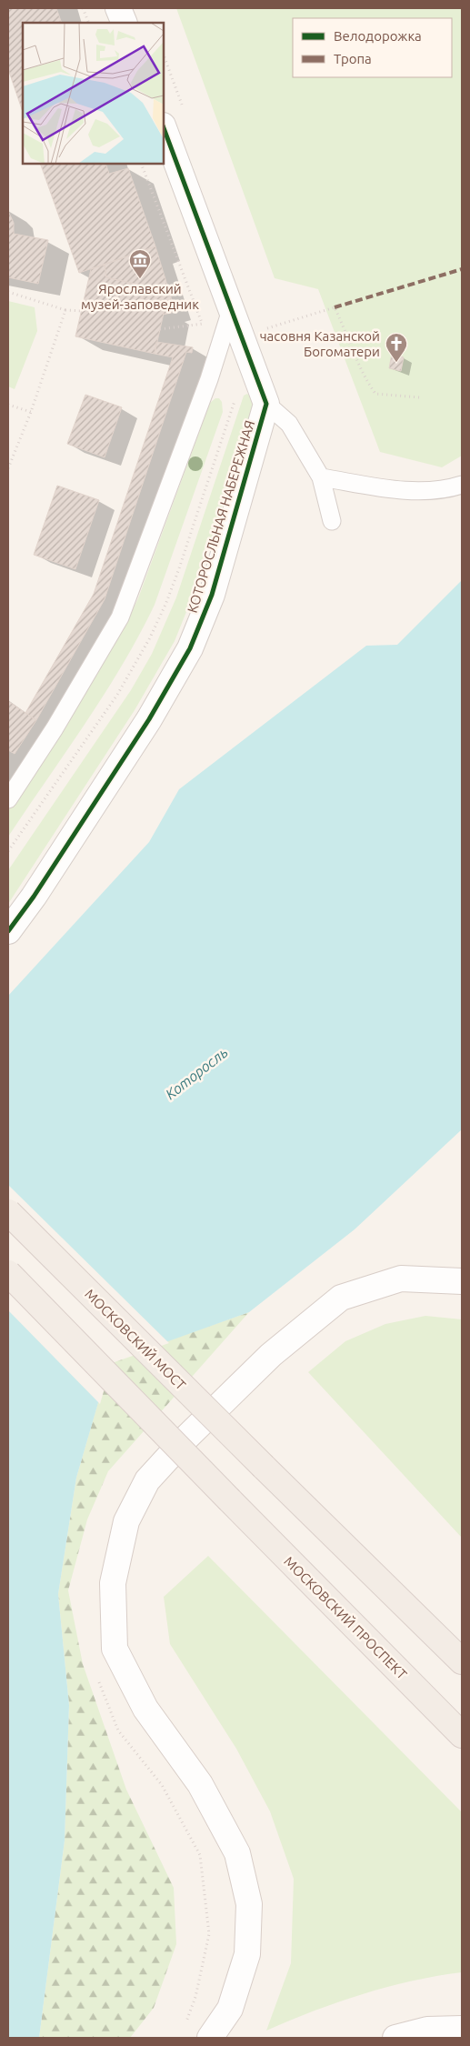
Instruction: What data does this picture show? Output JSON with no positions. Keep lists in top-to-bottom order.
{
  "streets": {
    "main road": ["КОТОРОСЛЬНАЯ НАБЕРЕЖНАЯ", "МОСКОВСКИЙ МОСТ", "МОСКОВСКИЙ ПРОСПЕКТ"]
  },
  "water": ["Которосль"],
  "places": {
    "museum": ["Ярославский музей-заповедник"],
    "church": ["часовня Казанской Богоматери"]
  },
  "legend": ["Велодорожка", "Тропа"]
}
